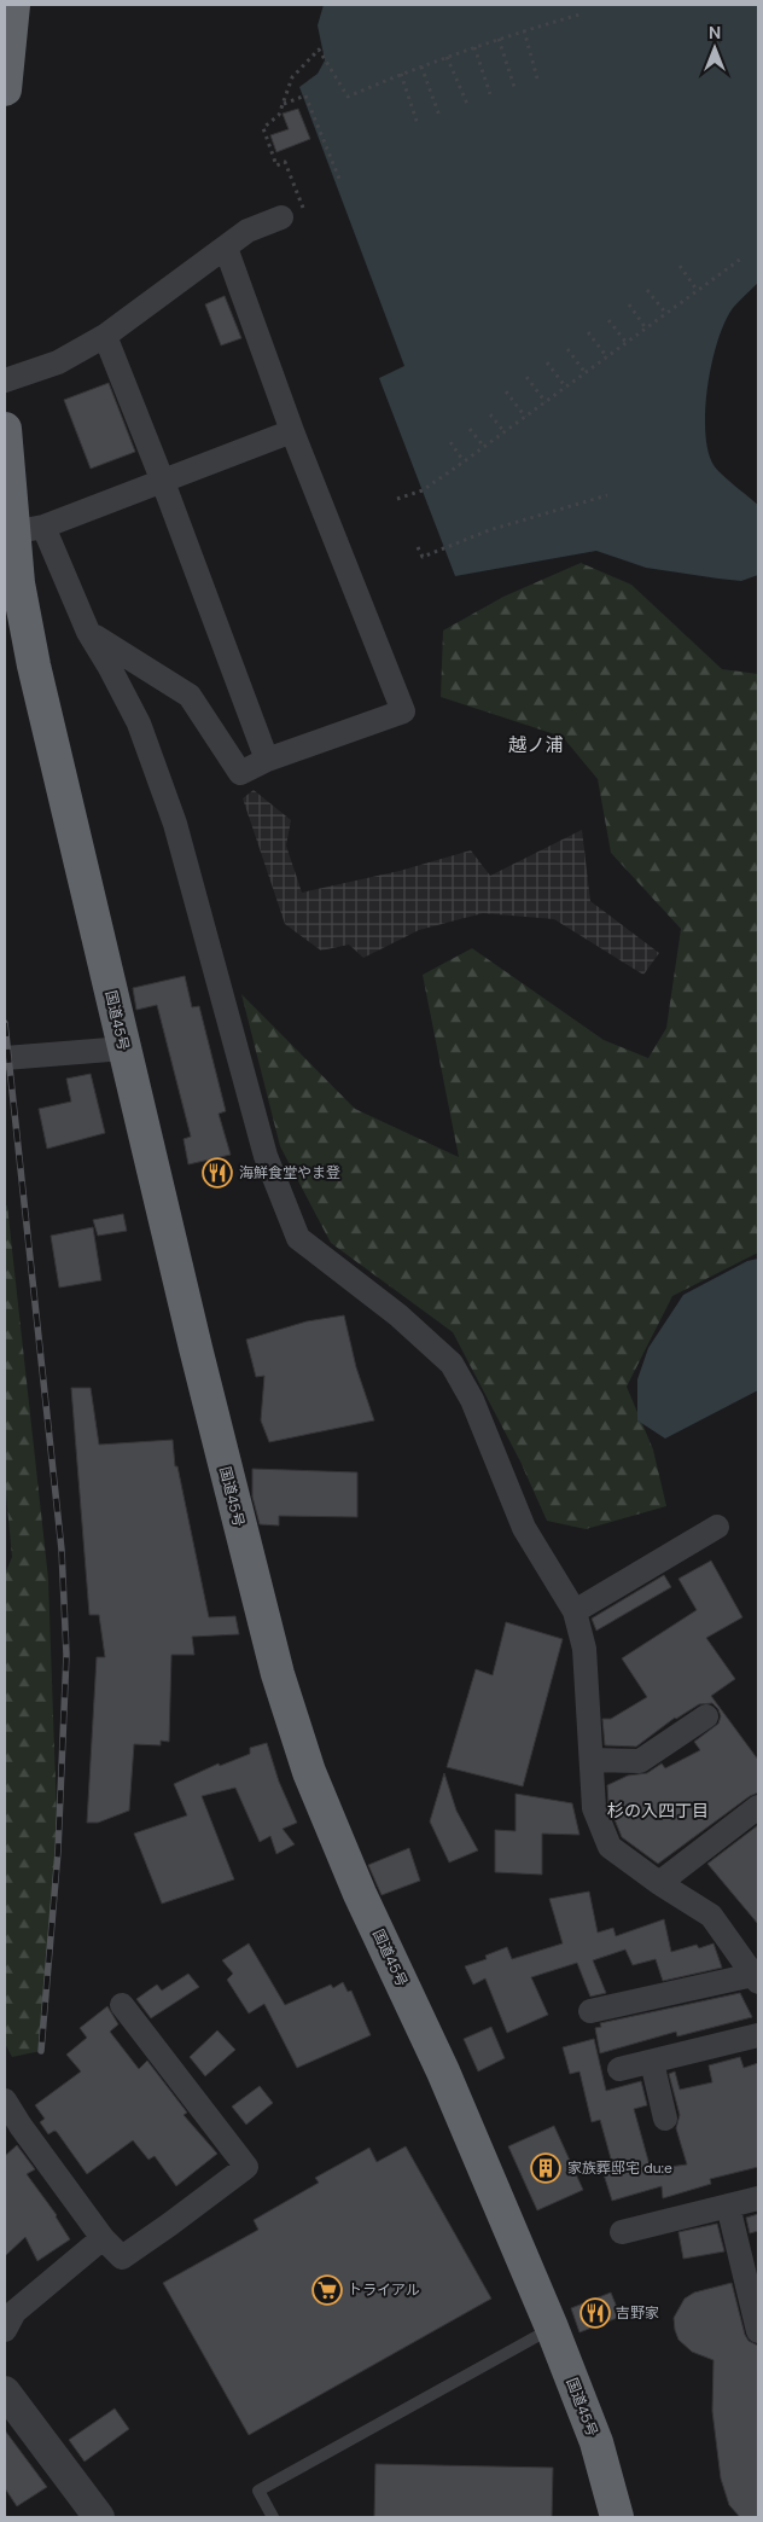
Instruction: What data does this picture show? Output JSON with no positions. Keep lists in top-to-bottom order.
{
  "streets": {
    "highway": ["国道45号"]
  },
  "districts": ["越ノ浦", "杉の入四丁目"],
  "places": {
    "restaurant": ["海鮮食堂やま登", "吉野家"],
    "building": ["家族葬邸宅 du:e"],
    "supermarket": ["トライアル"]
  },
  "north": "top"
}
